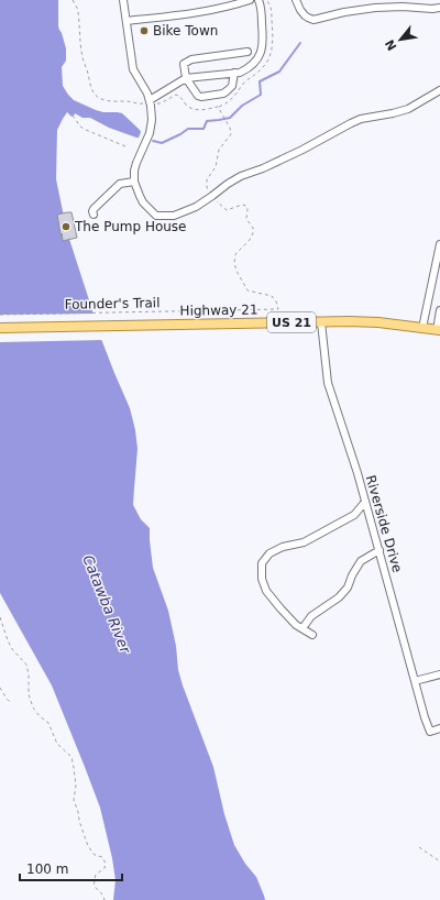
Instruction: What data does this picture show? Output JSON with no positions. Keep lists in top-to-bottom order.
{
  "streets": {
    "main road": ["Highway 21", "US 21"],
    "street": ["Riverside Drive"],
    "path": ["Founder's Trail"]
  },
  "crossings": [
    ["Highway 21", "Riverside Drive"]
  ],
  "water": ["Catawba River"],
  "places": ["Bike Town", "The Pump House"],
  "scale_bar": "100 m",
  "north": "bottom left"
}
